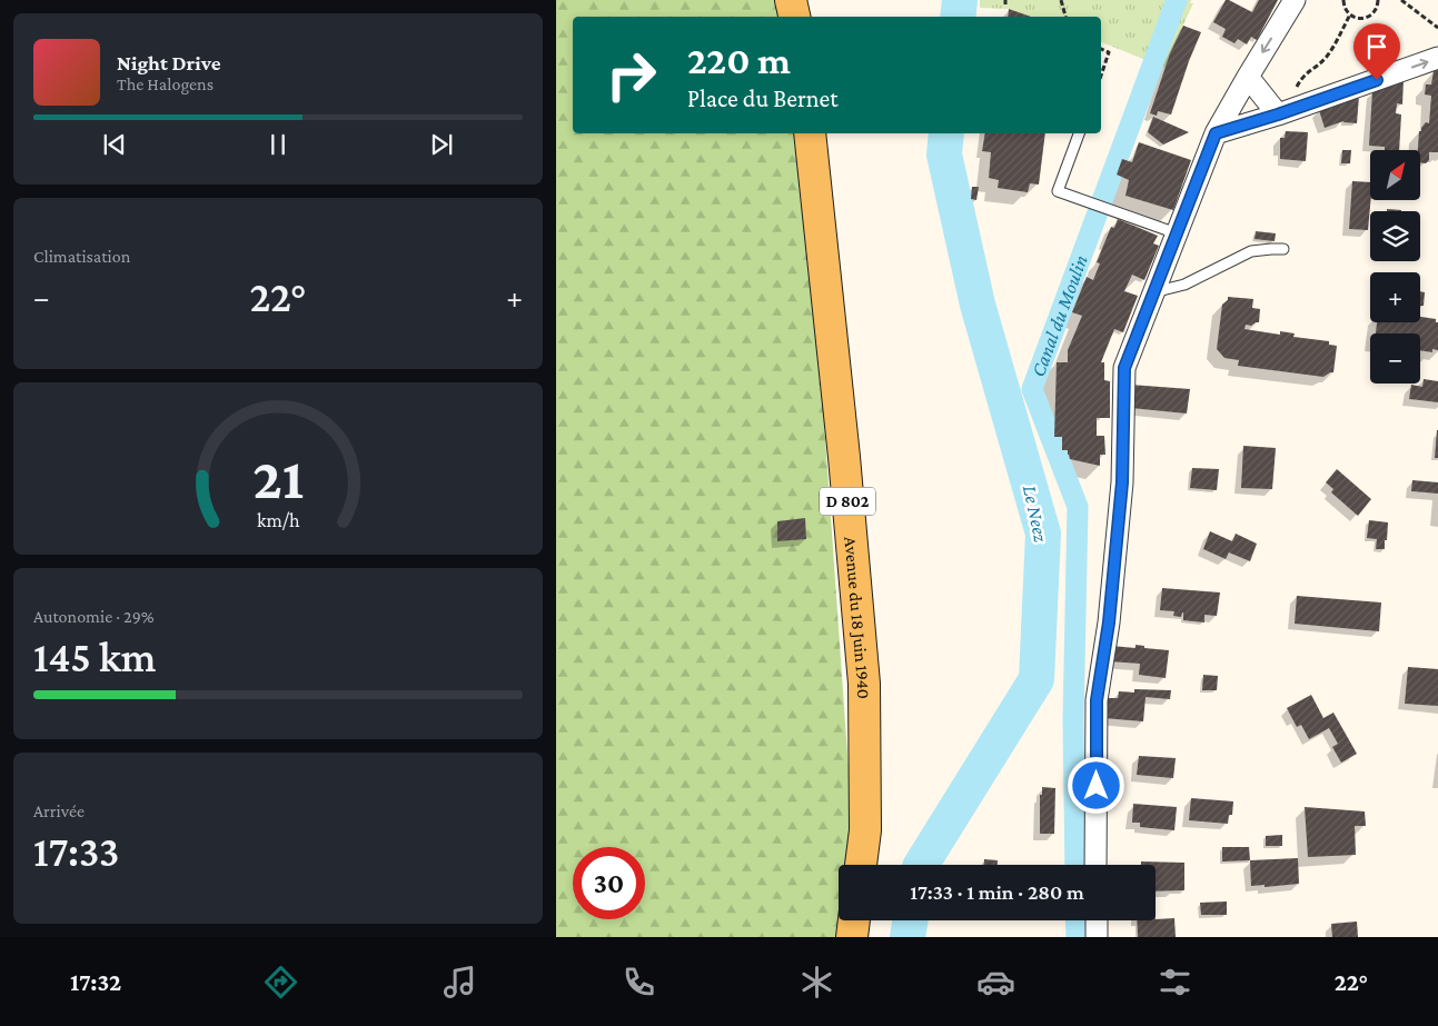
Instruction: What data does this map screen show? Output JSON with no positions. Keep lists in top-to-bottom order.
{
  "streets": {
    "main road": ["D 802", "Avenue du 18 Juin 1940"]
  },
  "water": ["Canal du Moulin", "Le Neez"],
  "north": "top right",
  "page": {
    "turn": ["220 m", "Place du Bernet"],
    "song": ["Night Drive", "The Halogens"],
    "map_buttons": ["+", "−"],
    "tile": [
      "Climatisation",
      ["Autonomie · 29%", "145 km"],
      ["Arrivée", "17:33"]
    ],
    "heat": ["−", "22°", "+"],
    "limit": "30",
    "trip": "17:33 · 1 min · 280 m",
    "tabs": ["17:32", "22°"],
    "gauge": ["21", "km/h"]
  }
}
